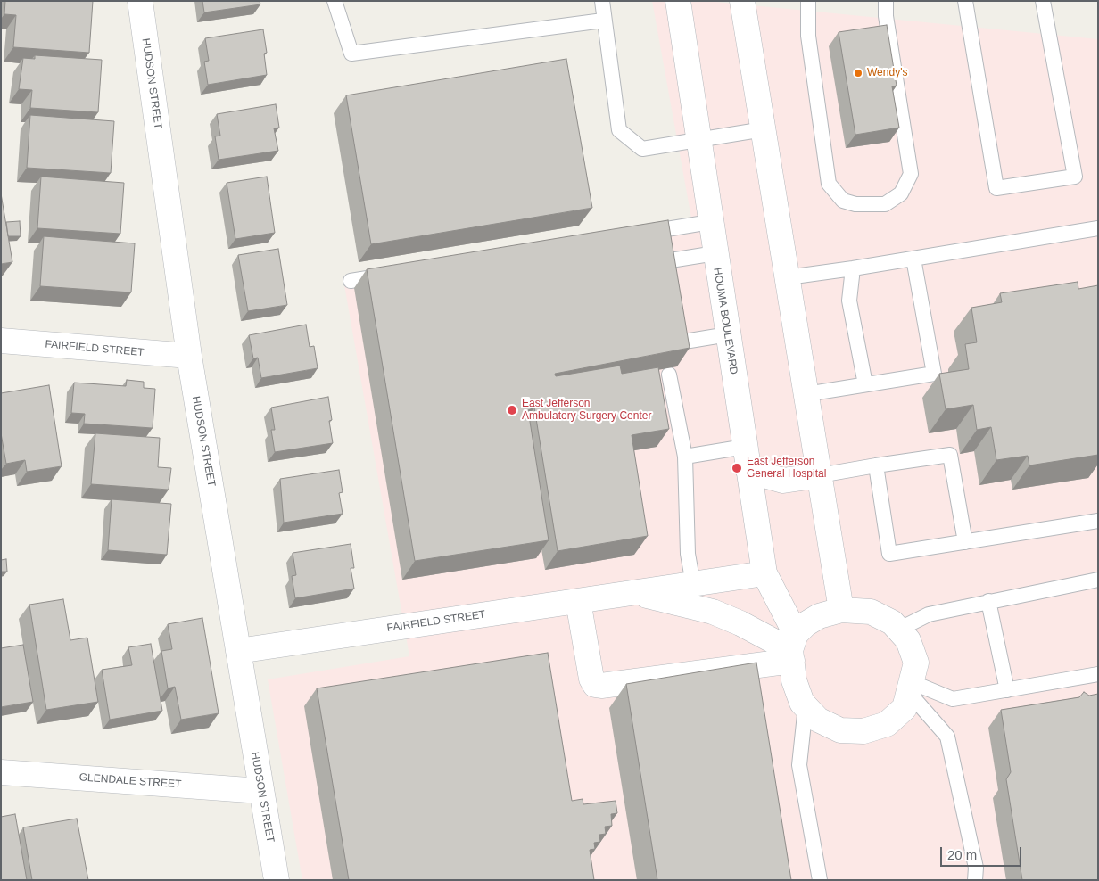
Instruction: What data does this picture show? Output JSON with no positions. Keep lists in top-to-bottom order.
{
  "streets": {
    "street": [
      "HUDSON STREET",
      "HOUMA BOULEVARD",
      "FAIRFIELD STREET",
      "GLENDALE STREET"
    ]
  },
  "crossings": [
    ["HUDSON STREET", "FAIRFIELD STREET"],
    ["HUDSON STREET", "GLENDALE STREET"],
    ["HOUMA BOULEVARD", "FAIRFIELD STREET"]
  ],
  "places": ["Wendy's", "East Jefferson Ambulatory Surgery Center", "East Jefferson General Hospital"],
  "scale_bar": "20 m"
}
